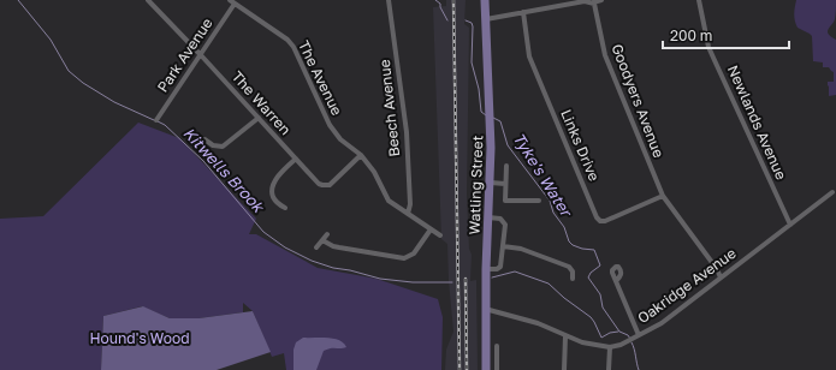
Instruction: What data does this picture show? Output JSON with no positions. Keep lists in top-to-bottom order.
{
  "streets": {
    "main road": ["Watling Street"],
    "street": [
      "Park Avenue",
      "The Avenue",
      "Goodyers Avenue",
      "The Warren",
      "Beech Avenue",
      "Newlands Avenue",
      "Links Drive",
      "Oakridge Avenue"
    ]
  },
  "crossings": [
    ["Park Avenue", "The Avenue"],
    ["Park Avenue", "The Warren"],
    ["The Avenue", "The Warren"],
    ["The Avenue", "Beech Avenue"],
    ["Goodyers Avenue", "Links Drive"],
    ["Goodyers Avenue", "Oakridge Avenue"],
    ["Newlands Avenue", "Oakridge Avenue"],
    ["Watling Street", "Oakridge Avenue"]
  ],
  "water": ["Kitwells Brook", "Tyke's Water"],
  "parks": ["Hound's Wood"],
  "scale_bar": "200 m"
}
